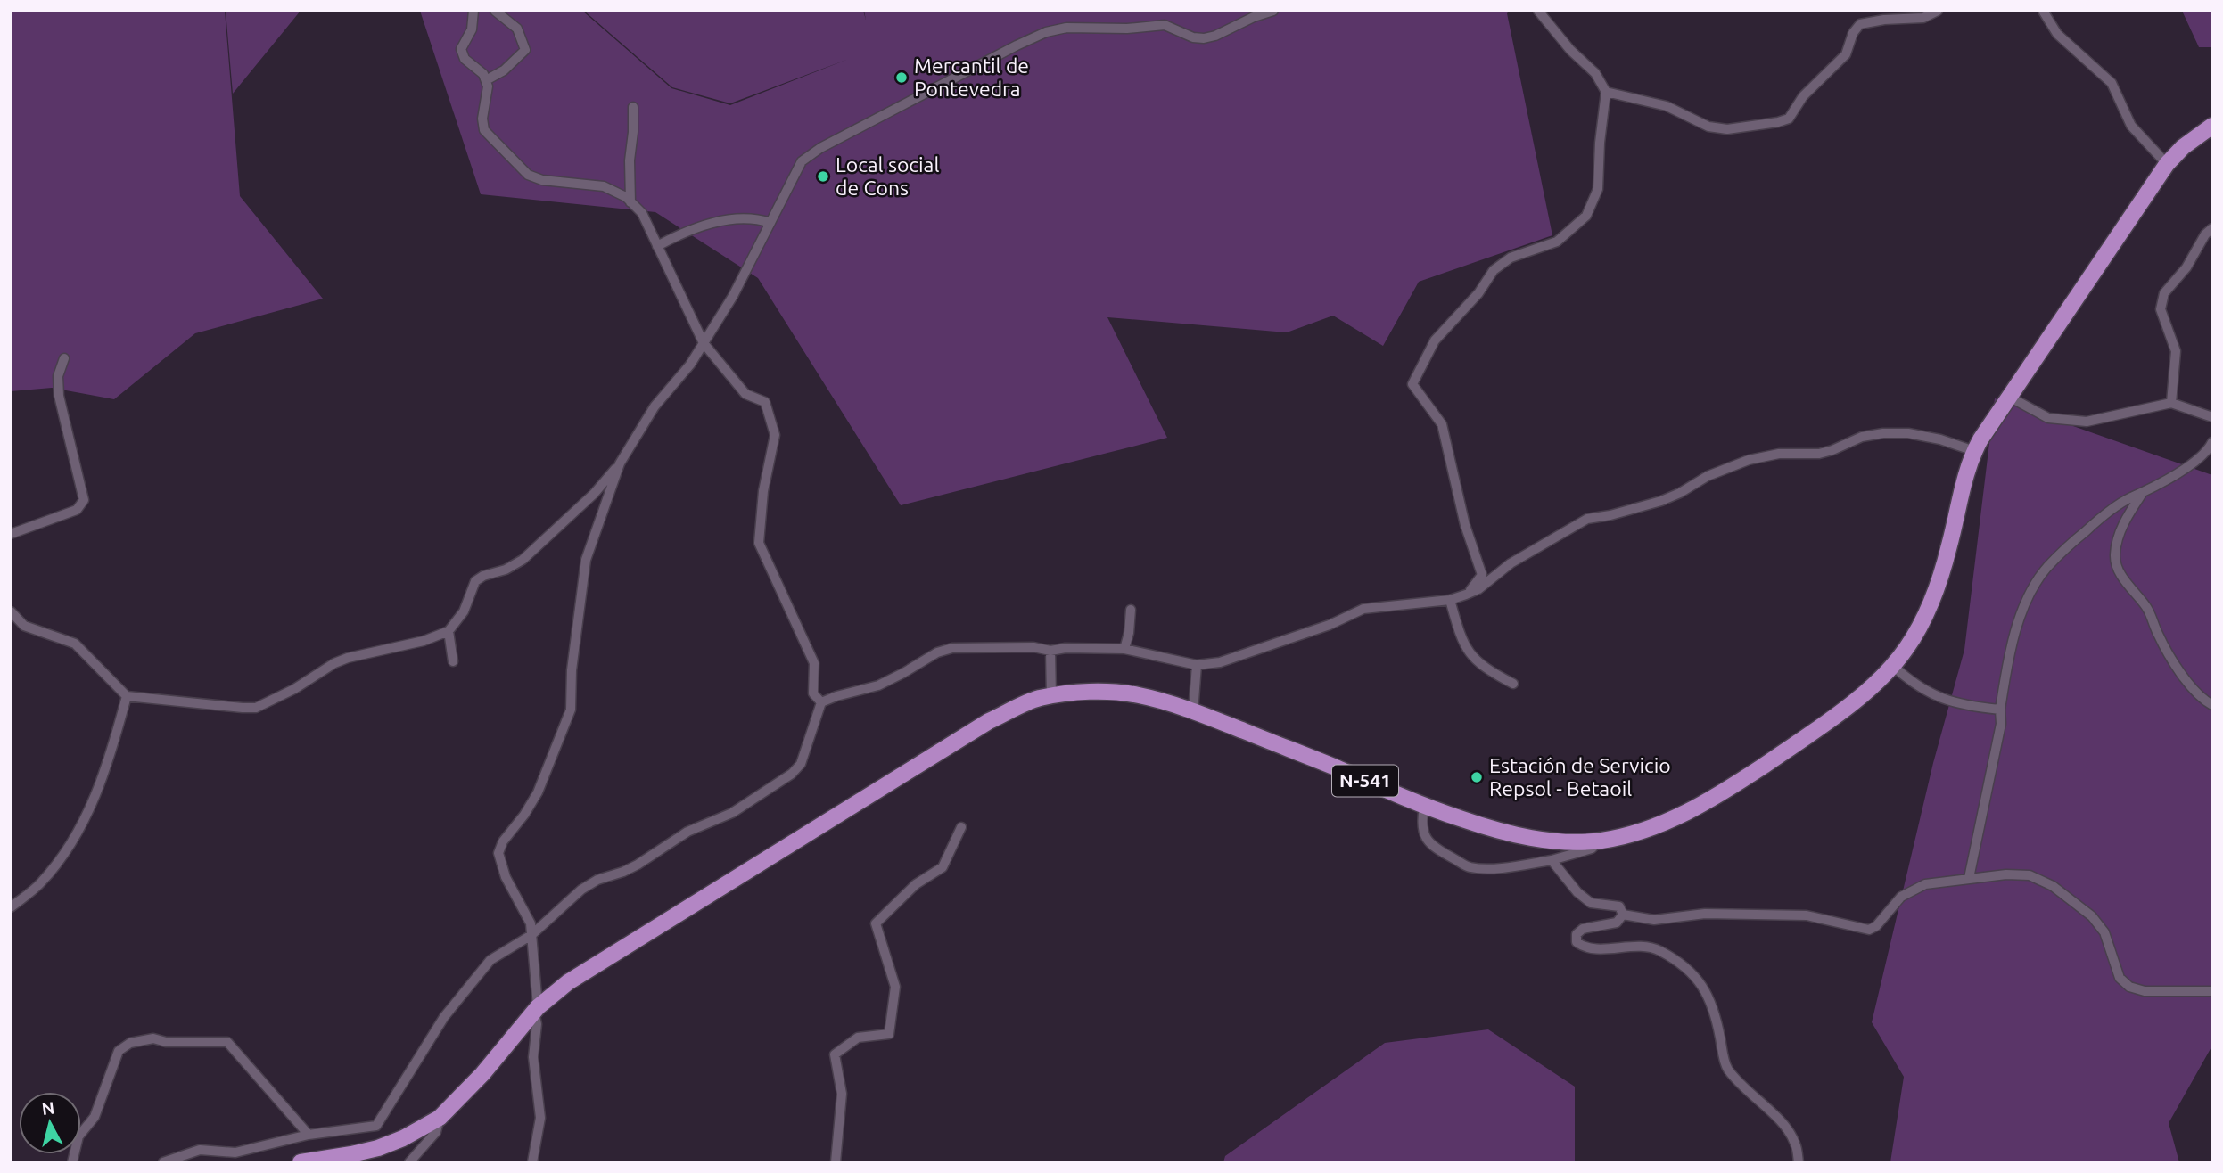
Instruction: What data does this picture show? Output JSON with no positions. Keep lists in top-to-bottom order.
{
  "streets": {
    "highway": ["N-541"]
  },
  "places": ["Mercantil de Pontevedra", "Local social de Cons", "Estación de Servicio Repsol - Betaoil"],
  "north": "top"
}
